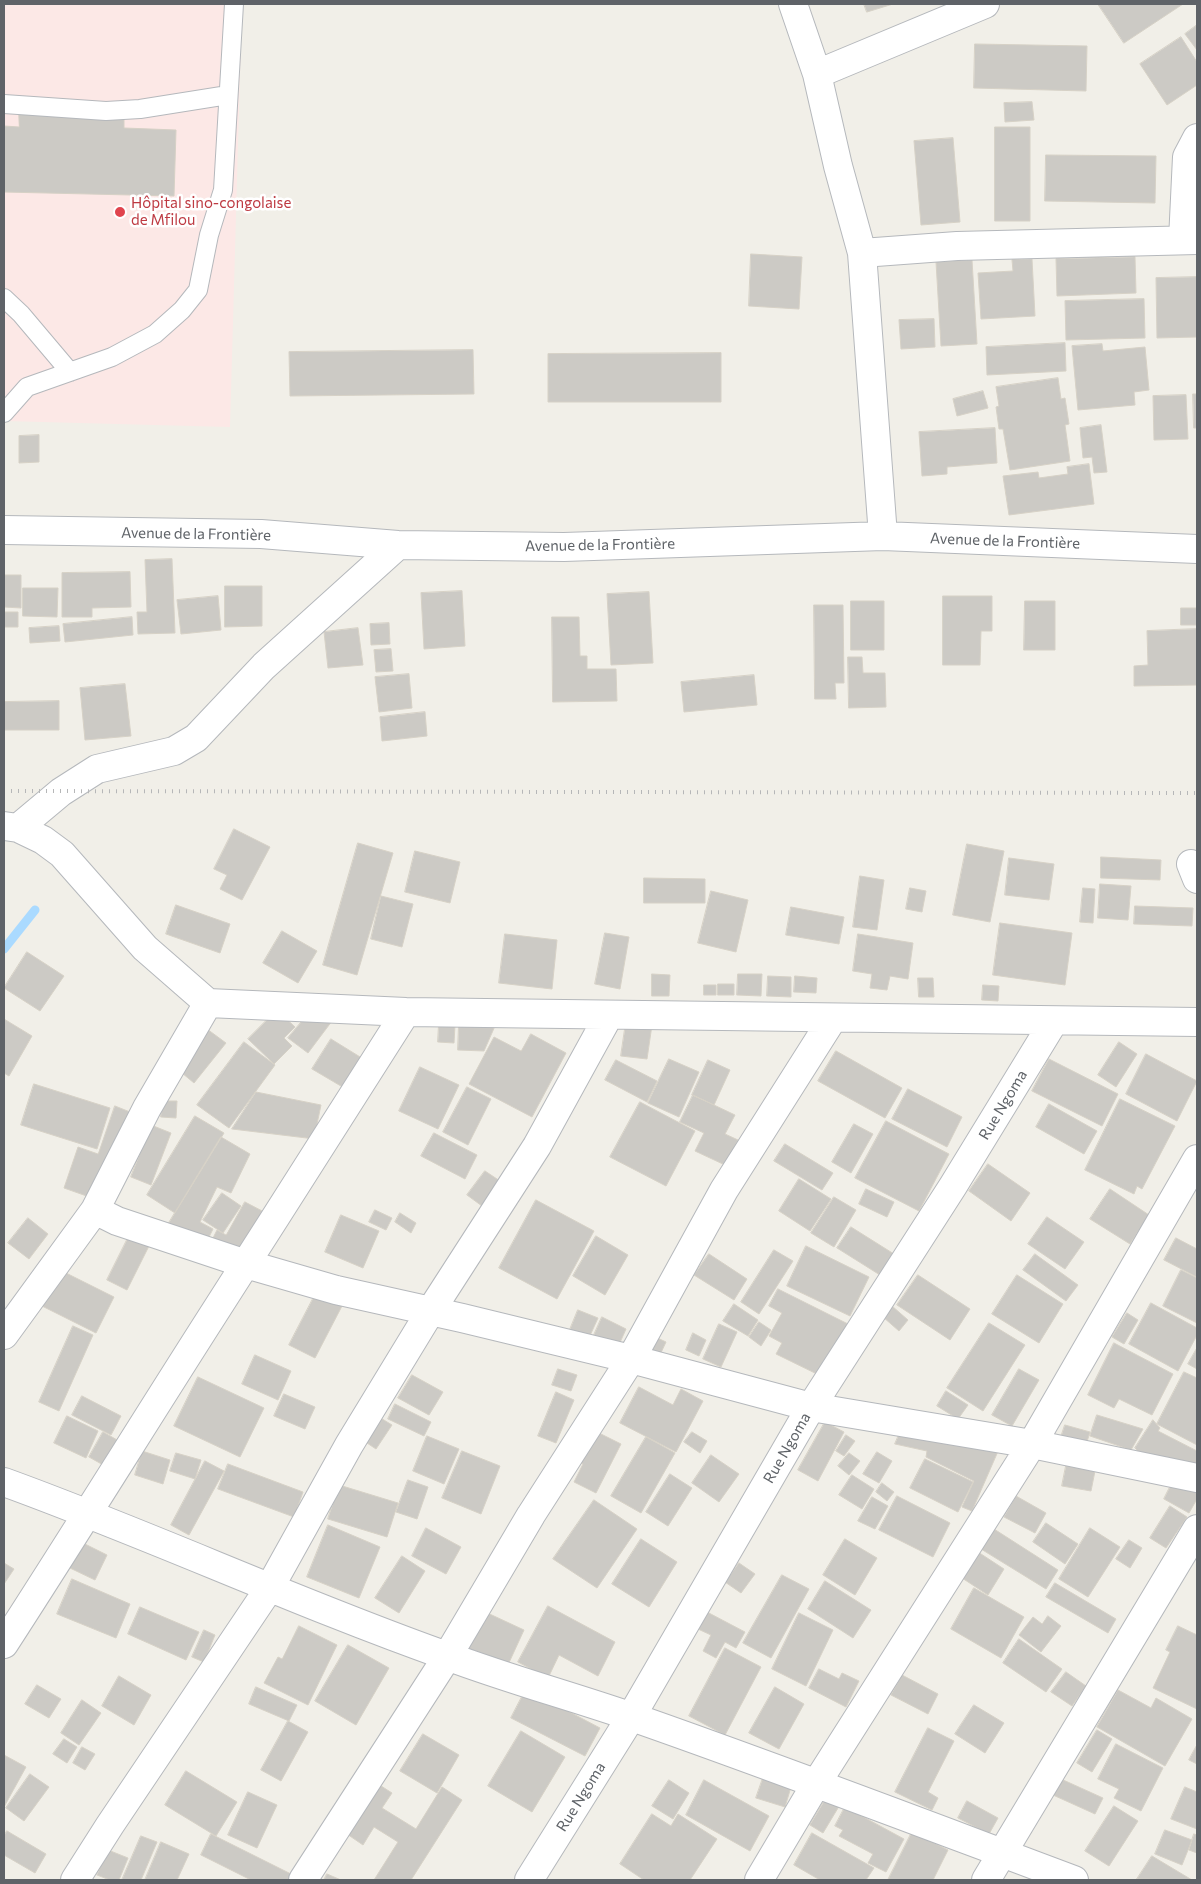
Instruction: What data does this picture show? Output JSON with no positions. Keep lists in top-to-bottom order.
{
  "streets": {
    "street": ["Avenue de la Frontière", "Rue Ngoma"]
  },
  "places": ["Hôpital sino-congolaise de Mfilou"]
}
